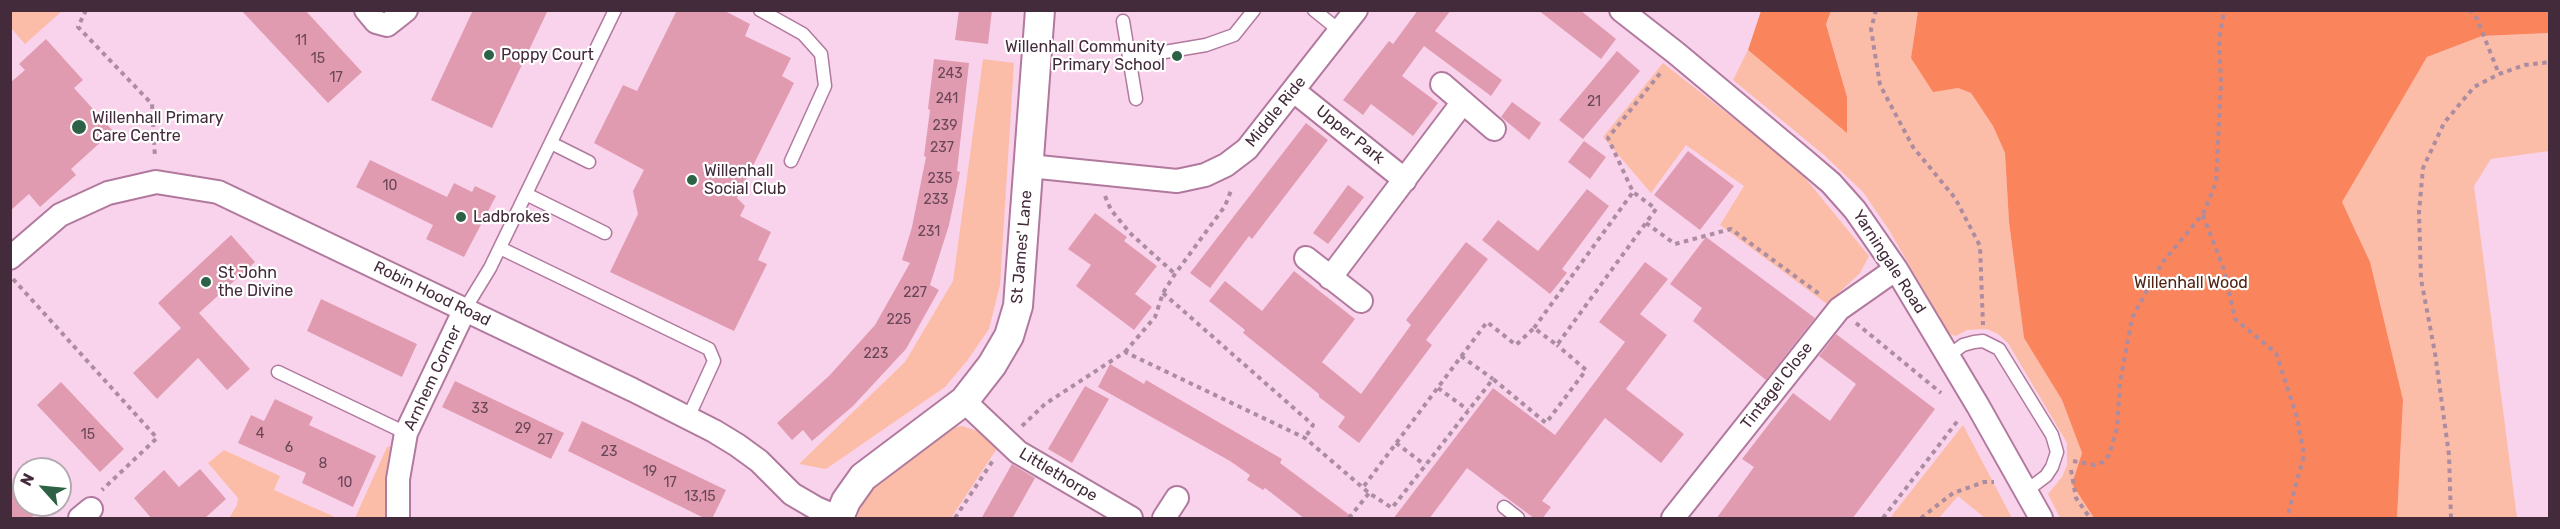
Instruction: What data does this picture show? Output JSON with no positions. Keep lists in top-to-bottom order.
{
  "streets": {
    "street": [
      "Middle Ride",
      "Upper Park",
      "St James' Lane",
      "Yarningale Road",
      "Robin Hood Road",
      "Arnhem Corner",
      "Tintagel Close",
      "Littlethorpe"
    ]
  },
  "crossings": [
    ["Middle Ride", "Upper Park"],
    ["Middle Ride", "St James' Lane"],
    ["St James' Lane", "Robin Hood Road"],
    ["St James' Lane", "Littlethorpe"],
    ["Yarningale Road", "Tintagel Close"],
    ["Robin Hood Road", "Arnhem Corner"]
  ],
  "parks": ["Willenhall Wood"],
  "places": [
    "Poppy Court",
    "Willenhall Community Primary School",
    "Willenhall Primary Care Centre",
    "Willenhall Social Club",
    "Ladbrokes",
    "St John the Divine"
  ],
  "house_numbers": [
    "11",
    "15",
    "243",
    "17",
    "241",
    "21",
    "239",
    "237",
    "235",
    "10",
    "233",
    "231",
    "227",
    "225",
    "223",
    "33",
    "29",
    "4",
    "15",
    "27",
    "6",
    "23",
    "8",
    "19",
    "10",
    "17",
    "13,15"
  ],
  "north": "top left"
}
